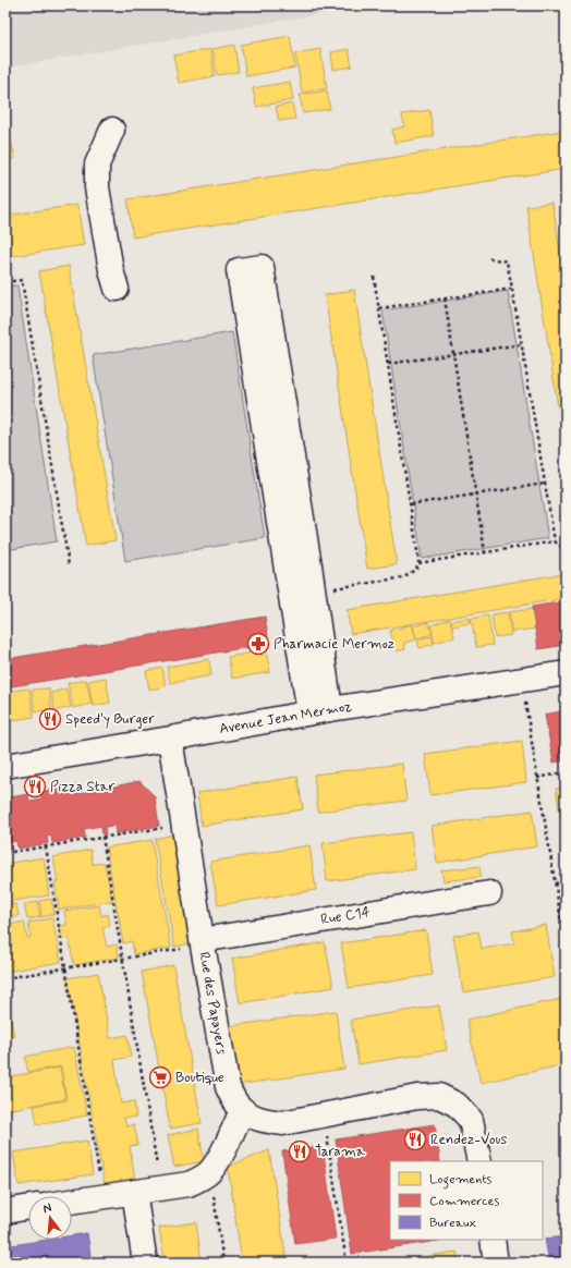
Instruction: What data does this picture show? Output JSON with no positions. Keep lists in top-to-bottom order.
{
  "streets": {
    "street": ["Avenue Jean Mermoz", "Rue C14", "Rue des Papayers"]
  },
  "crossings": [
    ["Avenue Jean Mermoz", "Rue des Papayers"],
    ["Rue C14", "Rue des Papayers"]
  ],
  "places": {
    "pharmacy": ["Pharmacie Mermoz"],
    "restaurant": [
      "Speed'y Burger",
      "Pizza Star",
      "Rendez-Vous",
      "Tarama"
    ],
    "supermarket": ["Boutique"]
  },
  "legend": ["Logements", "Commerces", "Bureaux"],
  "north": "top"
}
